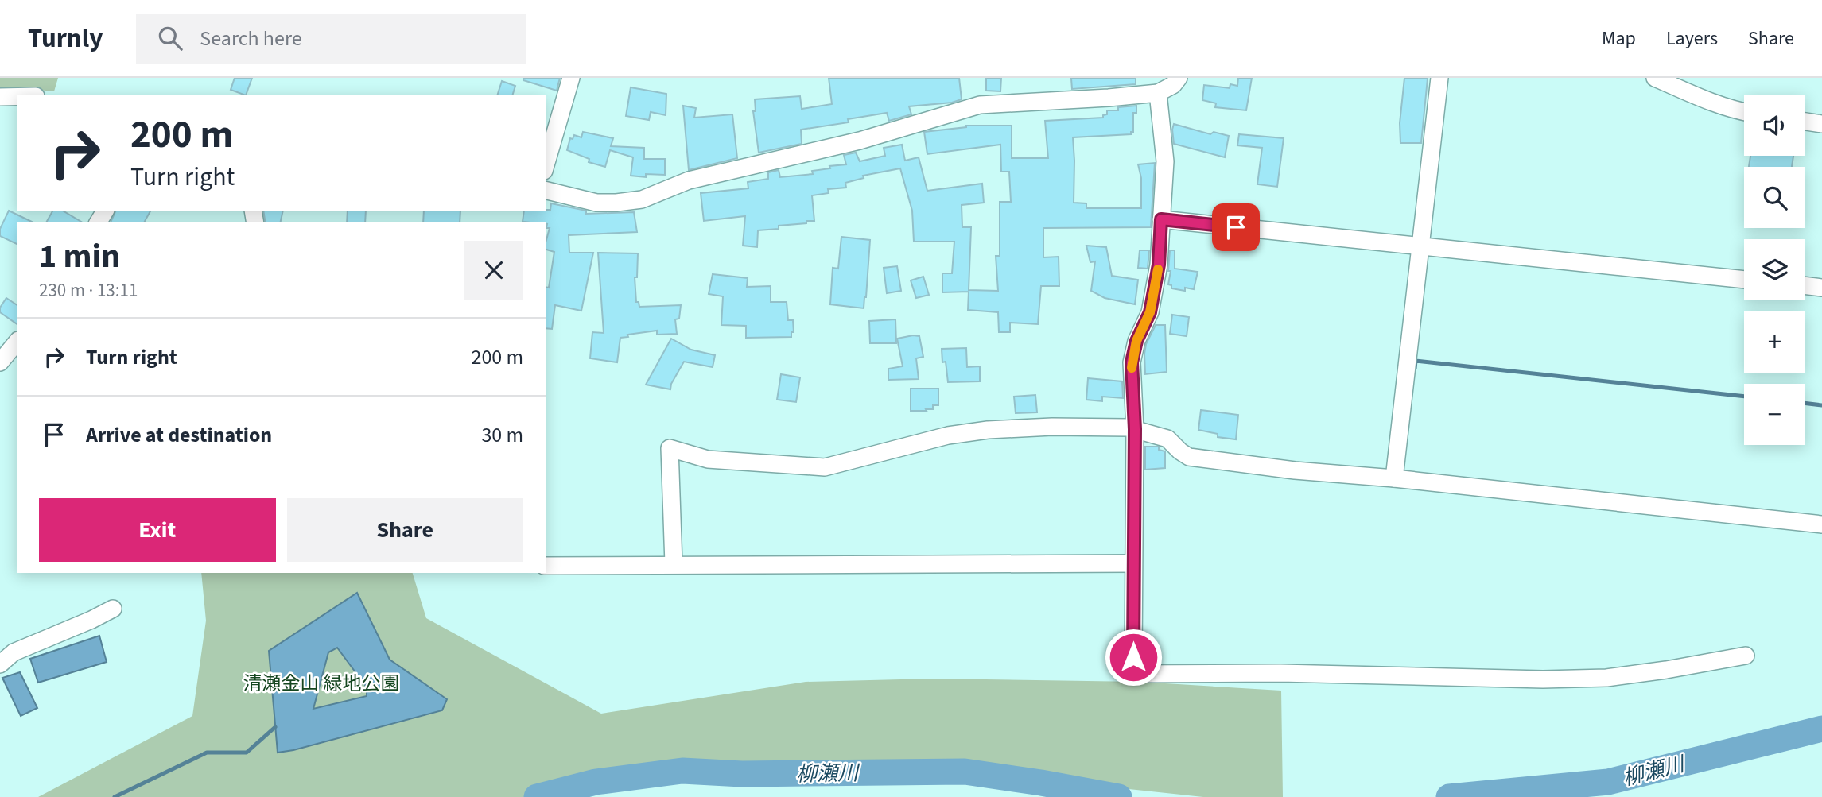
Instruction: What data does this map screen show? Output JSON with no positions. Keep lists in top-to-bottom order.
{
  "water": ["柳瀬川"],
  "parks": ["清瀬金山 緑地公園"],
  "page": {
    "header": "Turnly",
    "search": "Search here",
    "nav": ["Map", "Layers", "Share"],
    "map_buttons": ["+", "−"],
    "turn": ["200 m", "Turn right"],
    "heading": ["1 min", "230 m · 13:11"],
    "list": [
      {
        "name": "Turn right",
        "value": "200 m"
      },
      {
        "name": "Arrive at destination",
        "value": "30 m"
      }
    ],
    "buttons": ["Exit", "Share"]
  }
}
